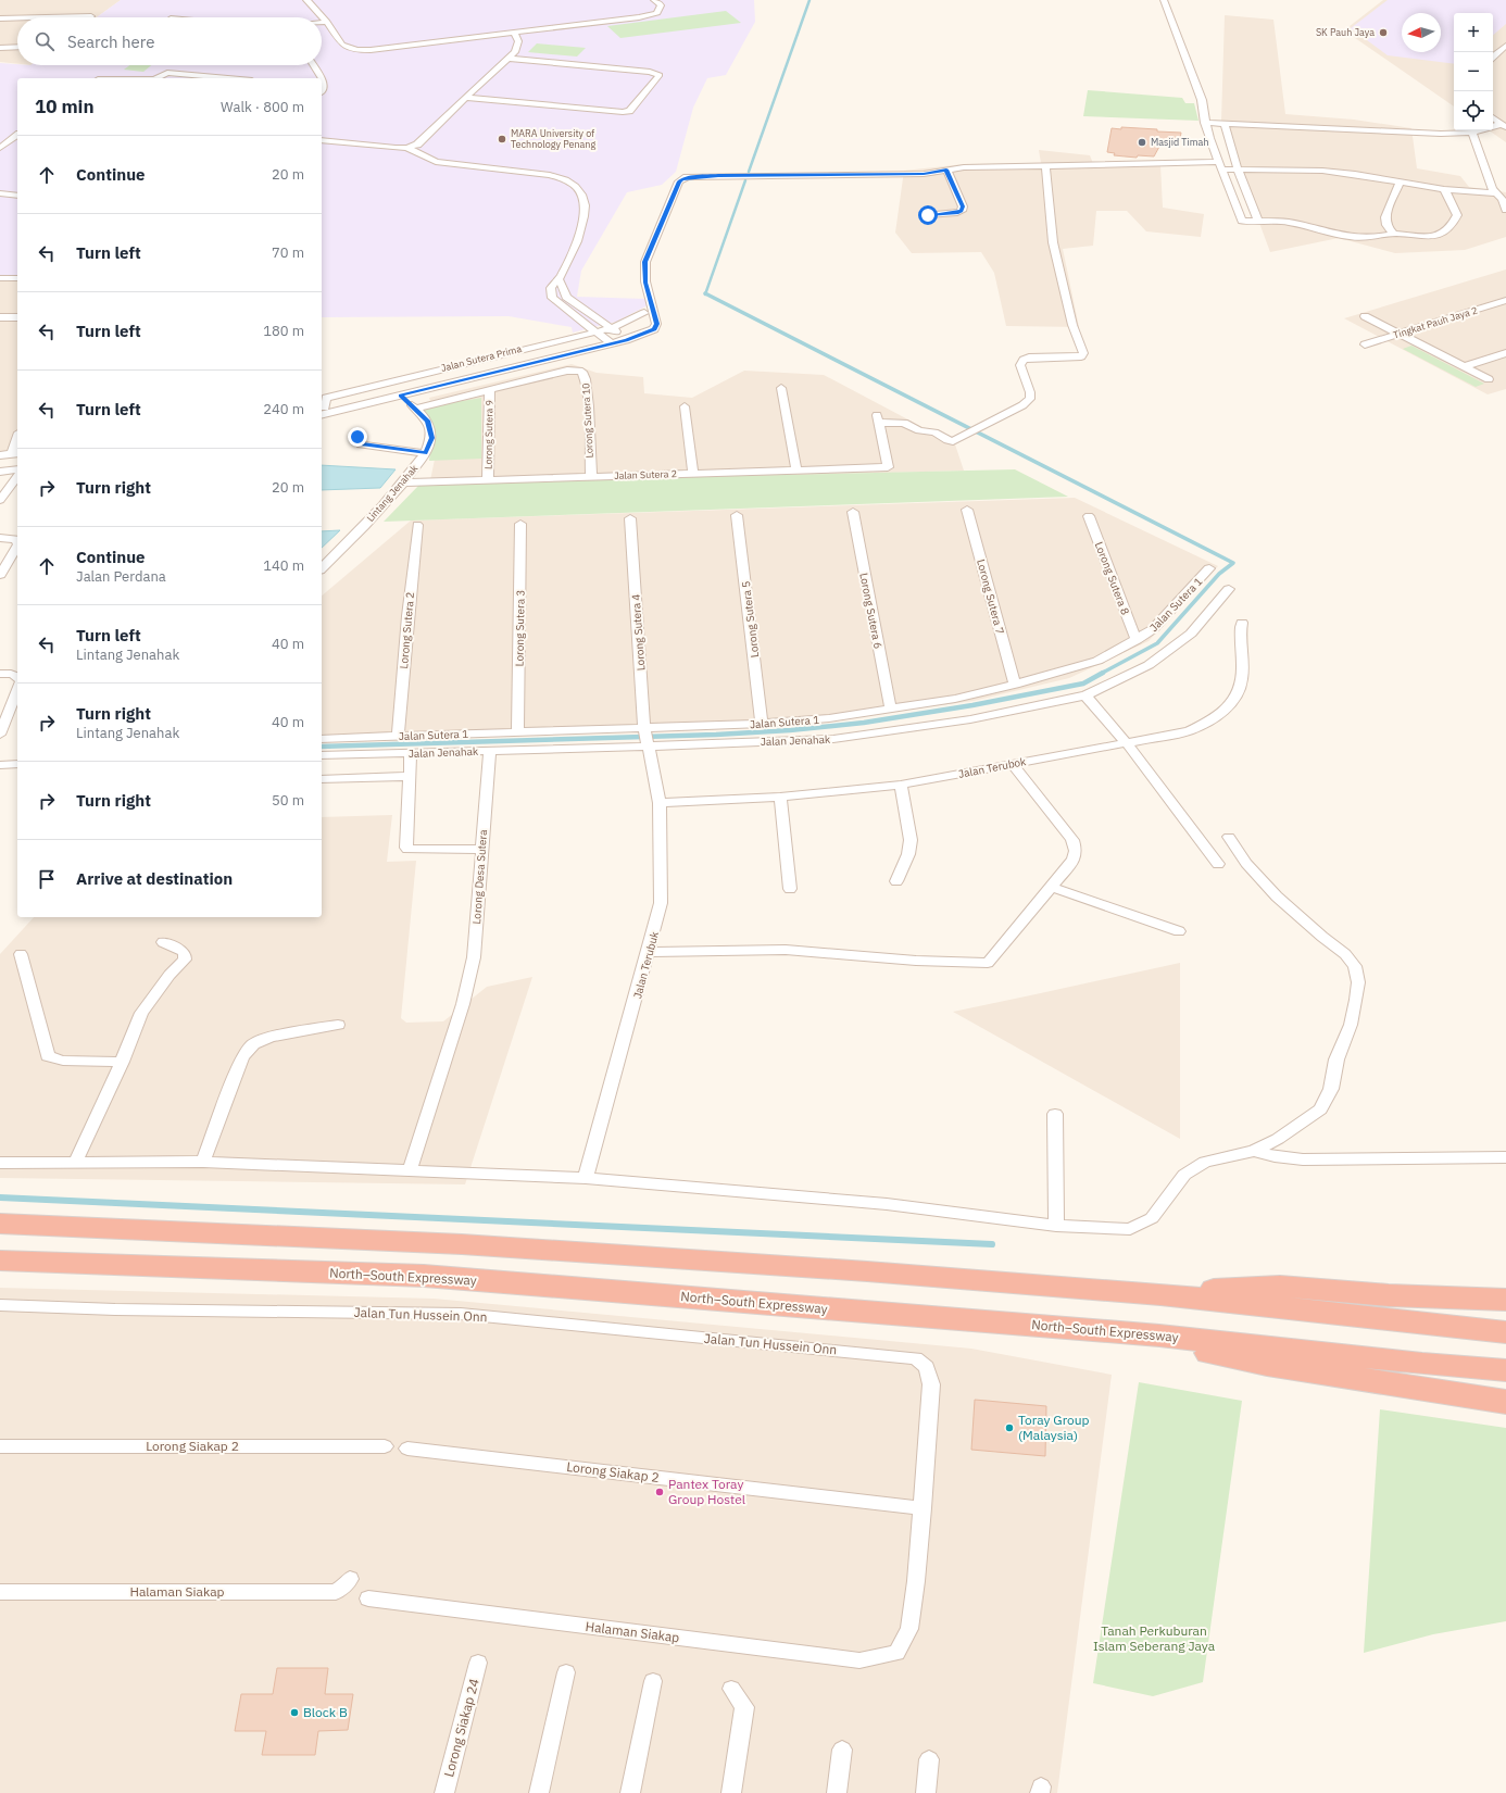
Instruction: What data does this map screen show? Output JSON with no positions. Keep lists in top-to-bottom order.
{
  "streets": {
    "highway": ["North–South Expressway"],
    "street": [
      "Tingkat Pauh Jaya 2",
      "Jalan Sutera Prima",
      "Lorong Sutera 10",
      "Lorong Sutera 9",
      "Jalan Sutera 2",
      "Lintang Jenahak",
      "Lorong Sutera 8",
      "Lorong Sutera 7",
      "Jalan Sutera 1",
      "Lorong Sutera 6",
      "Lorong Sutera 5",
      "Lorong Sutera 3",
      "Lorong Sutera 2",
      "Lorong Sutera 4",
      "Jalan Jenahak",
      "Jalan Terubok",
      "Lorong Desa Sutera",
      "Jalan Terubuk",
      "Jalan Tun Hussein Onn",
      "Lorong Siakap 2",
      "Halaman Siakap",
      "Lorong Siakap 24"
    ]
  },
  "crossings": [
    ["Lorong Sutera 10", "Lorong Sutera 9"],
    ["Lorong Sutera 10", "Jalan Sutera 2"],
    ["Lorong Sutera 9", "Jalan Sutera 2"],
    ["Jalan Sutera 2", "Lintang Jenahak"],
    ["Lorong Sutera 8", "Jalan Sutera 1"],
    ["Lorong Sutera 7", "Jalan Sutera 1"],
    ["Jalan Sutera 1", "Lorong Sutera 6"],
    ["Jalan Sutera 1", "Lorong Sutera 5"],
    ["Jalan Sutera 1", "Lorong Sutera 3"],
    ["Jalan Sutera 1", "Lorong Sutera 2"],
    ["Jalan Sutera 1", "Lorong Sutera 4"],
    ["Lorong Sutera 4", "Jalan Jenahak"],
    ["Lorong Sutera 4", "Jalan Terubuk"],
    ["Jalan Jenahak", "Lorong Desa Sutera"],
    ["Jalan Jenahak", "Jalan Terubuk"],
    ["Jalan Terubok", "Jalan Terubuk"],
    ["Jalan Tun Hussein Onn", "Lorong Siakap 2"],
    ["Jalan Tun Hussein Onn", "Halaman Siakap"],
    ["Lorong Siakap 2", "Halaman Siakap"]
  ],
  "parks": ["Tanah Perkuburan Islam Seberang Jaya"],
  "places": [
    "SK Pauh Jaya",
    "MARA University of Technology Penang",
    "Masjid Timah",
    "Toray Group (Malaysia)",
    "Pantex Toray Group Hostel",
    "Block B"
  ],
  "north": "left",
  "page": {
    "map_buttons": ["+", "−"],
    "search": "Search here",
    "heading": ["10 min", "Walk · 800 m"],
    "list": [
      ["Continue", "20 m"],
      ["Turn left", "70 m"],
      ["Turn left", "180 m"],
      ["Turn left", "240 m"],
      ["Turn right", "20 m"],
      ["Continue", "Jalan Perdana", "140 m"],
      ["Turn left", "Lintang Jenahak", "40 m"],
      ["Turn right", "Lintang Jenahak", "40 m"],
      ["Turn right", "50 m"],
      "Arrive at destination"
    ]
  }
}
